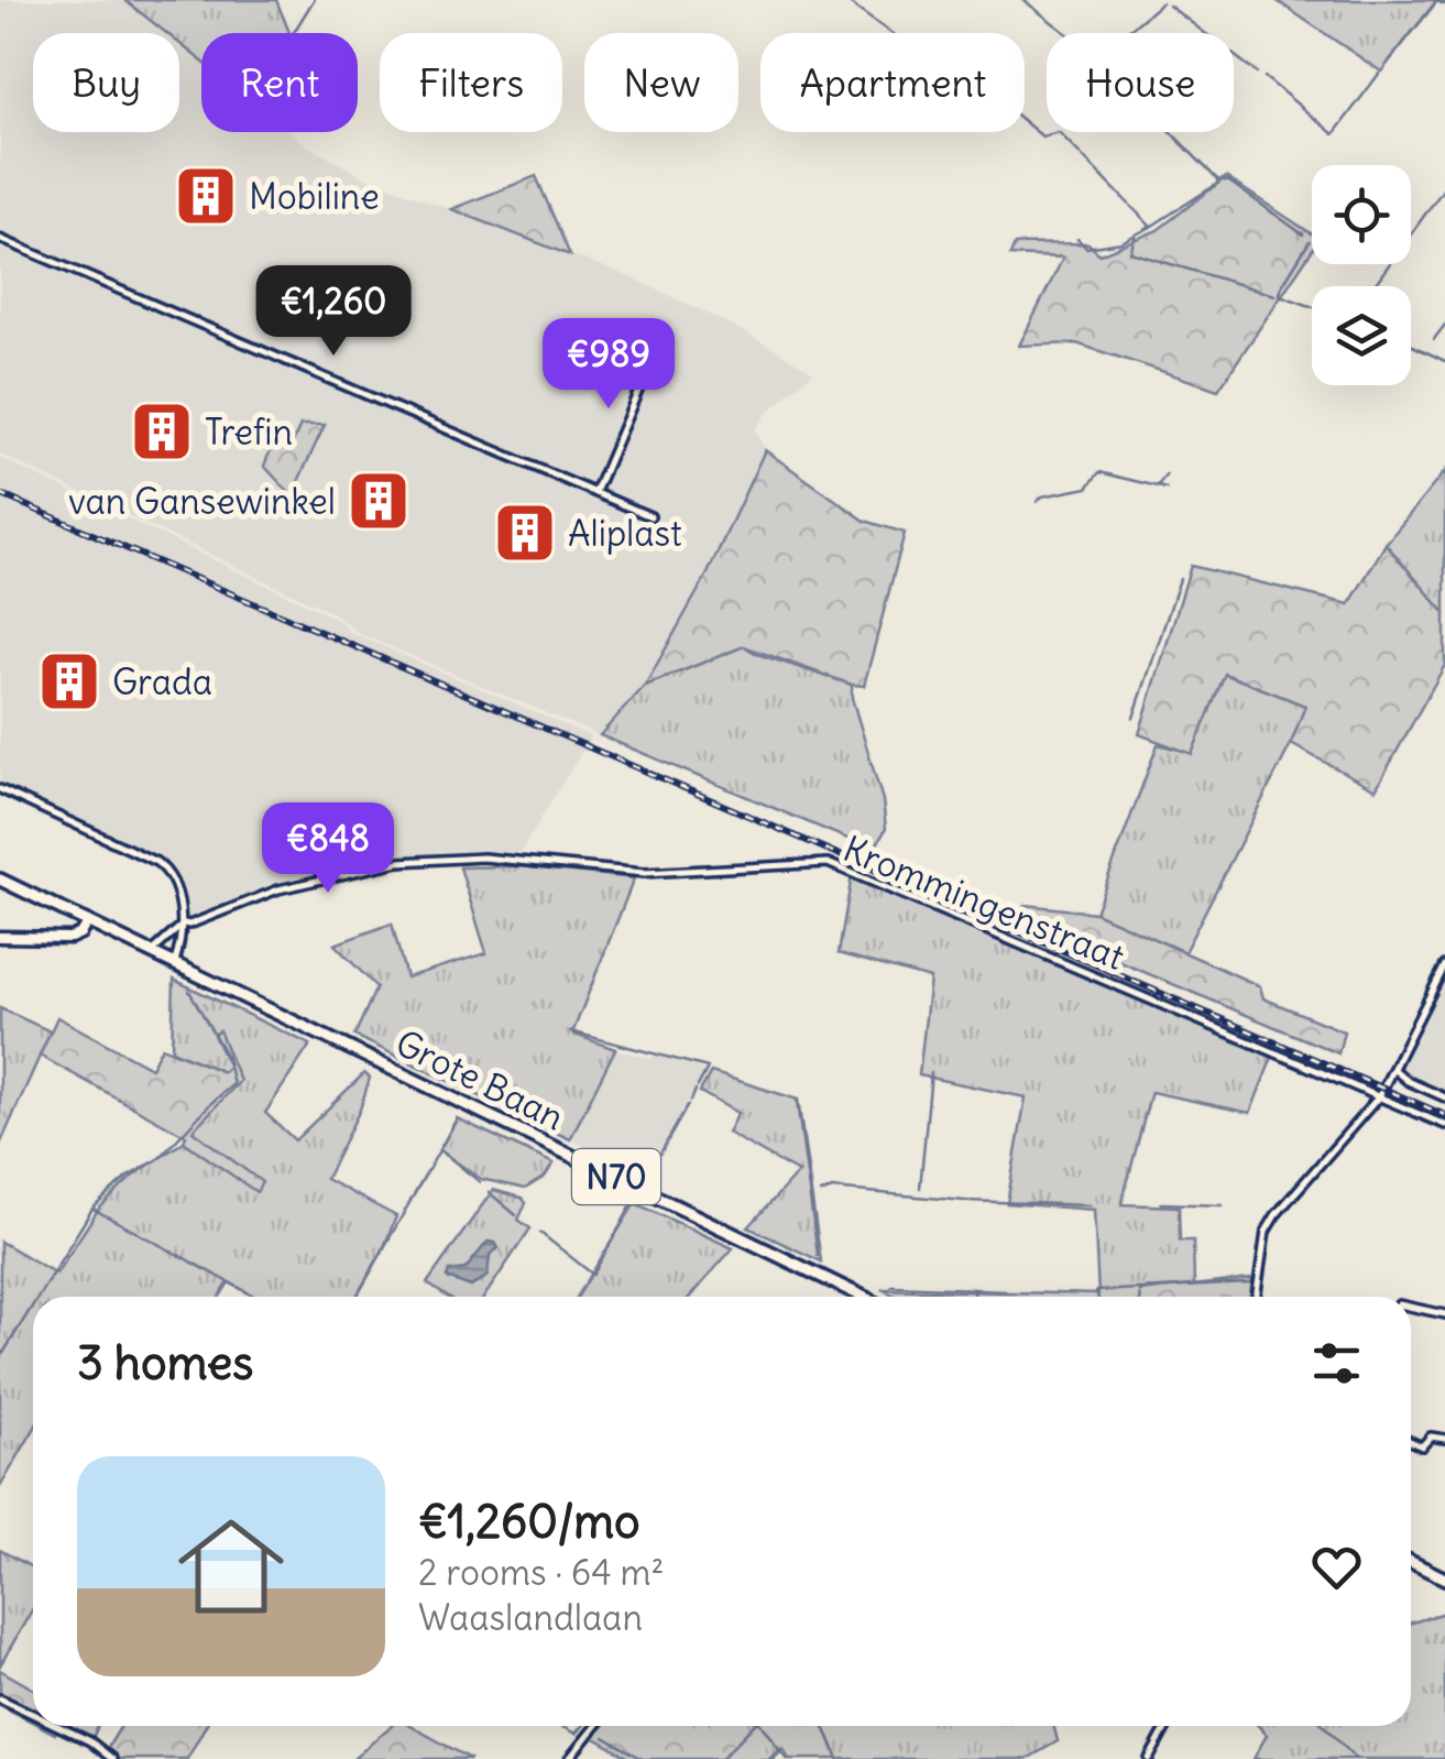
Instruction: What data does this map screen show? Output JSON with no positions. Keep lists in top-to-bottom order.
{
  "streets": {
    "main road": ["Grote Baan", "N70"],
    "street": ["Krommingenstraat"]
  },
  "crossings": [
    ["Grote Baan", "N70"]
  ],
  "places": {
    "building": [
      "Mobiline",
      "Trefin",
      "van Gansewinkel",
      "Aliplast",
      "Grada"
    ]
  },
  "page": {
    "chip": [
      "Buy",
      "Rent",
      "Filters",
      "New",
      "Apartment",
      "House"
    ],
    "price": ["€1,260", "€989", "€848"],
    "heading": "3 homes",
    "list": [
      {
        "name": "€1,260/mo",
        "note": "2 rooms · 64 m² · Waaslandlaan"
      }
    ]
  }
}
